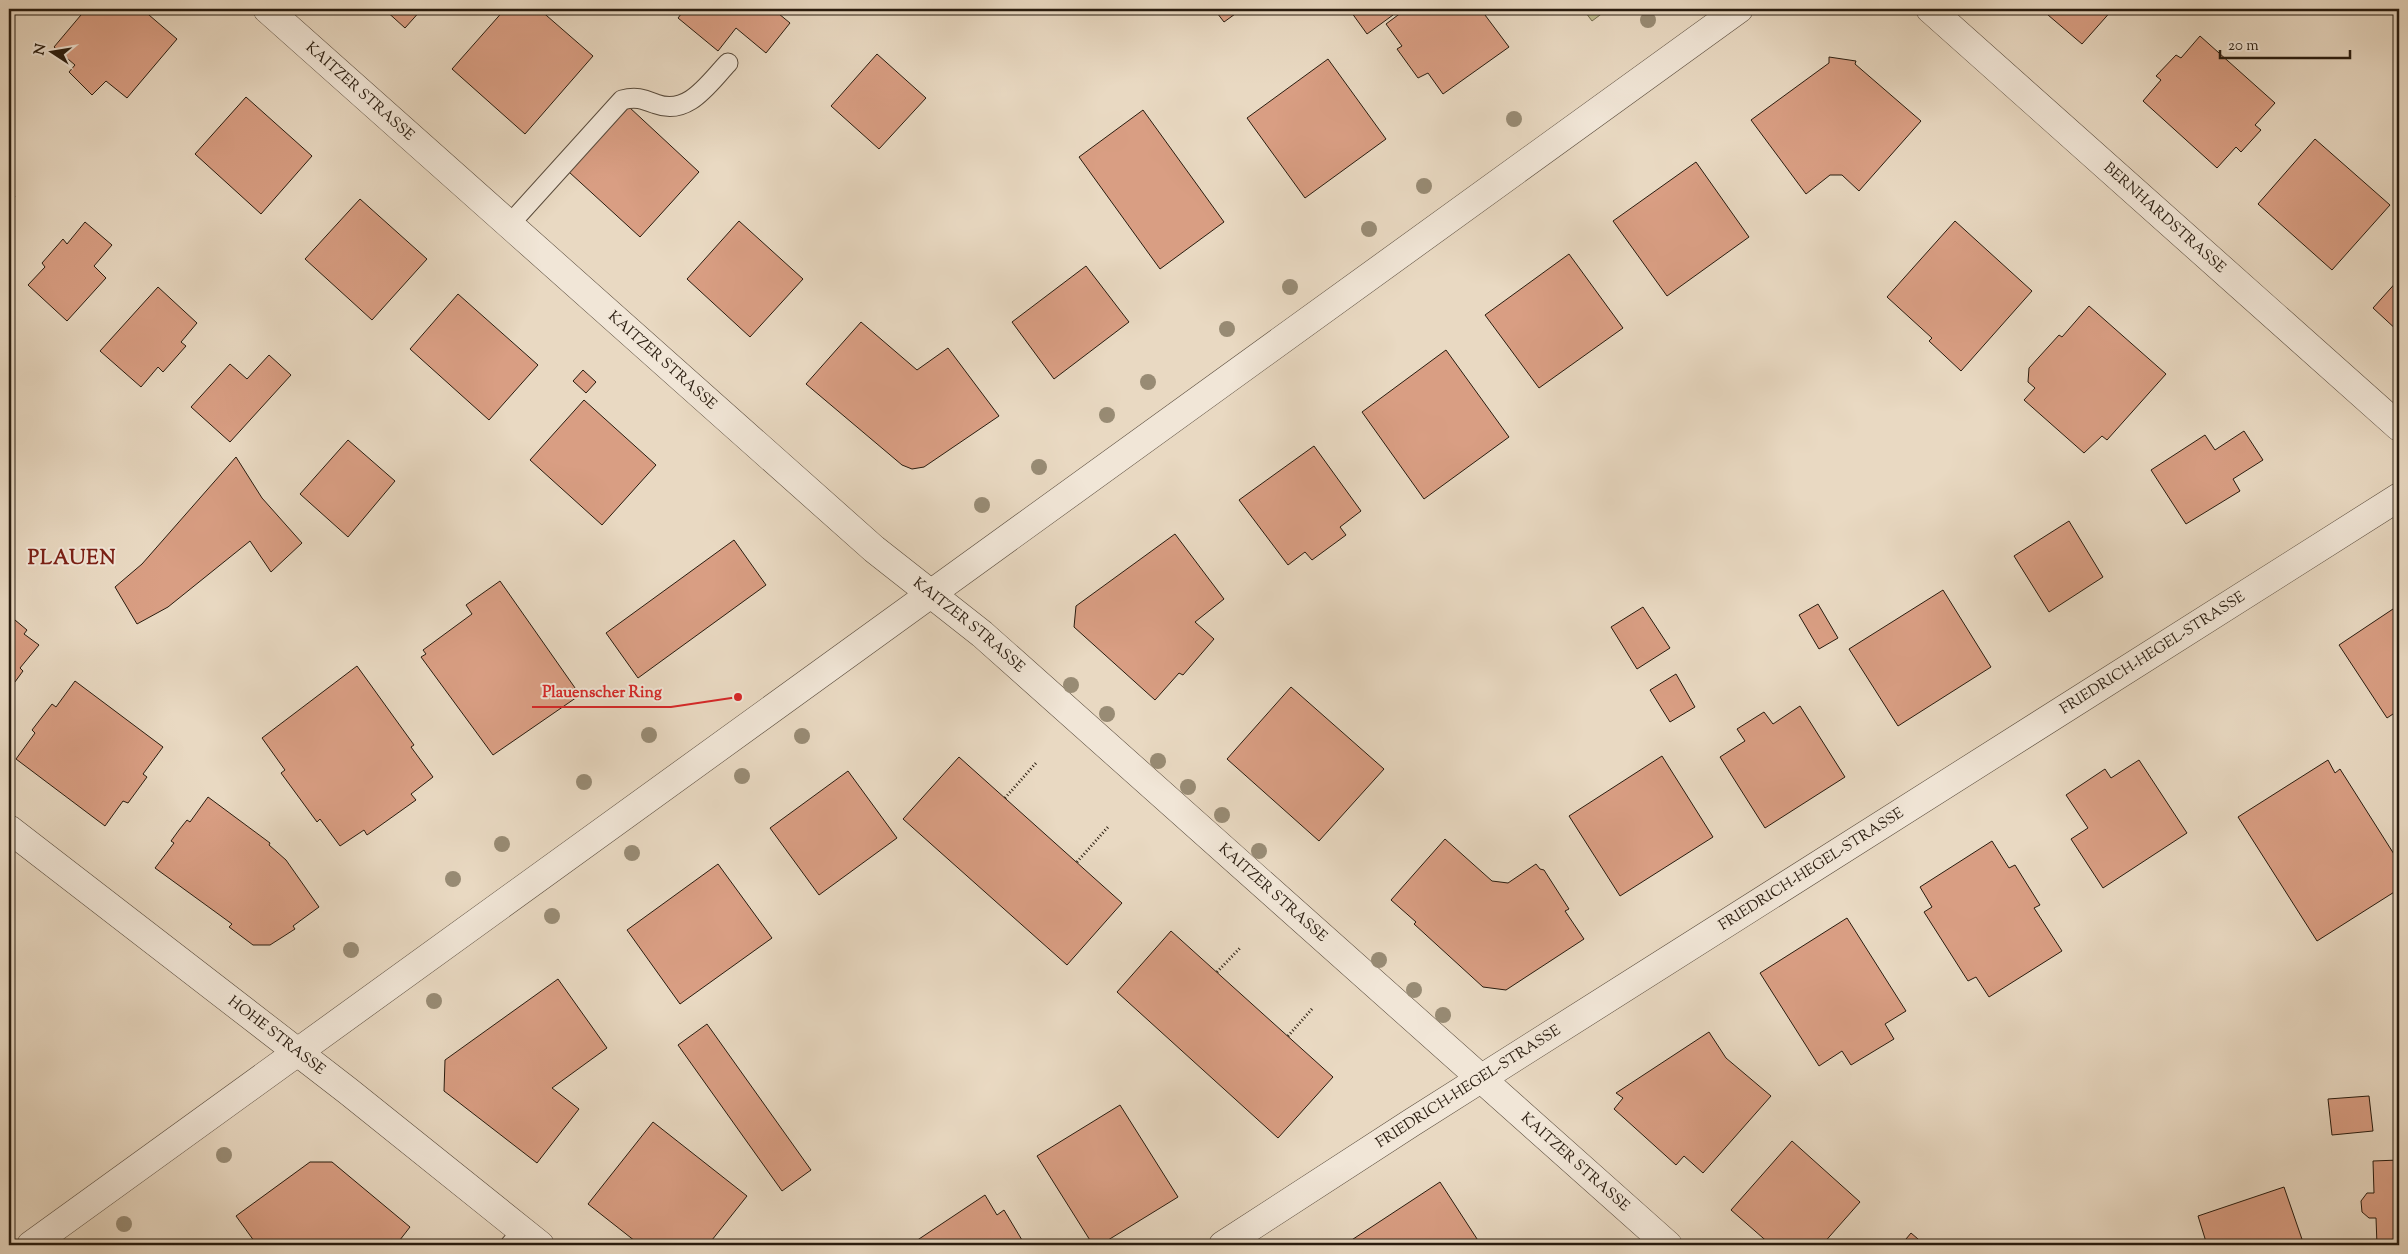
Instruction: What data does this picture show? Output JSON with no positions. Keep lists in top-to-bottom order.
{
  "streets": {
    "street": [
      "KAITZER STRASSE",
      "BERNHARDSTRASSE",
      "FRIEDRICH-HEGEL-STRASSE",
      "HOHE STRASSE"
    ]
  },
  "crossings": [
    ["KAITZER STRASSE", "FRIEDRICH-HEGEL-STRASSE"]
  ],
  "districts": ["PLAUEN"],
  "places": ["Plauenscher Ring"],
  "scale_bar": "20 m",
  "north": "left"
}
